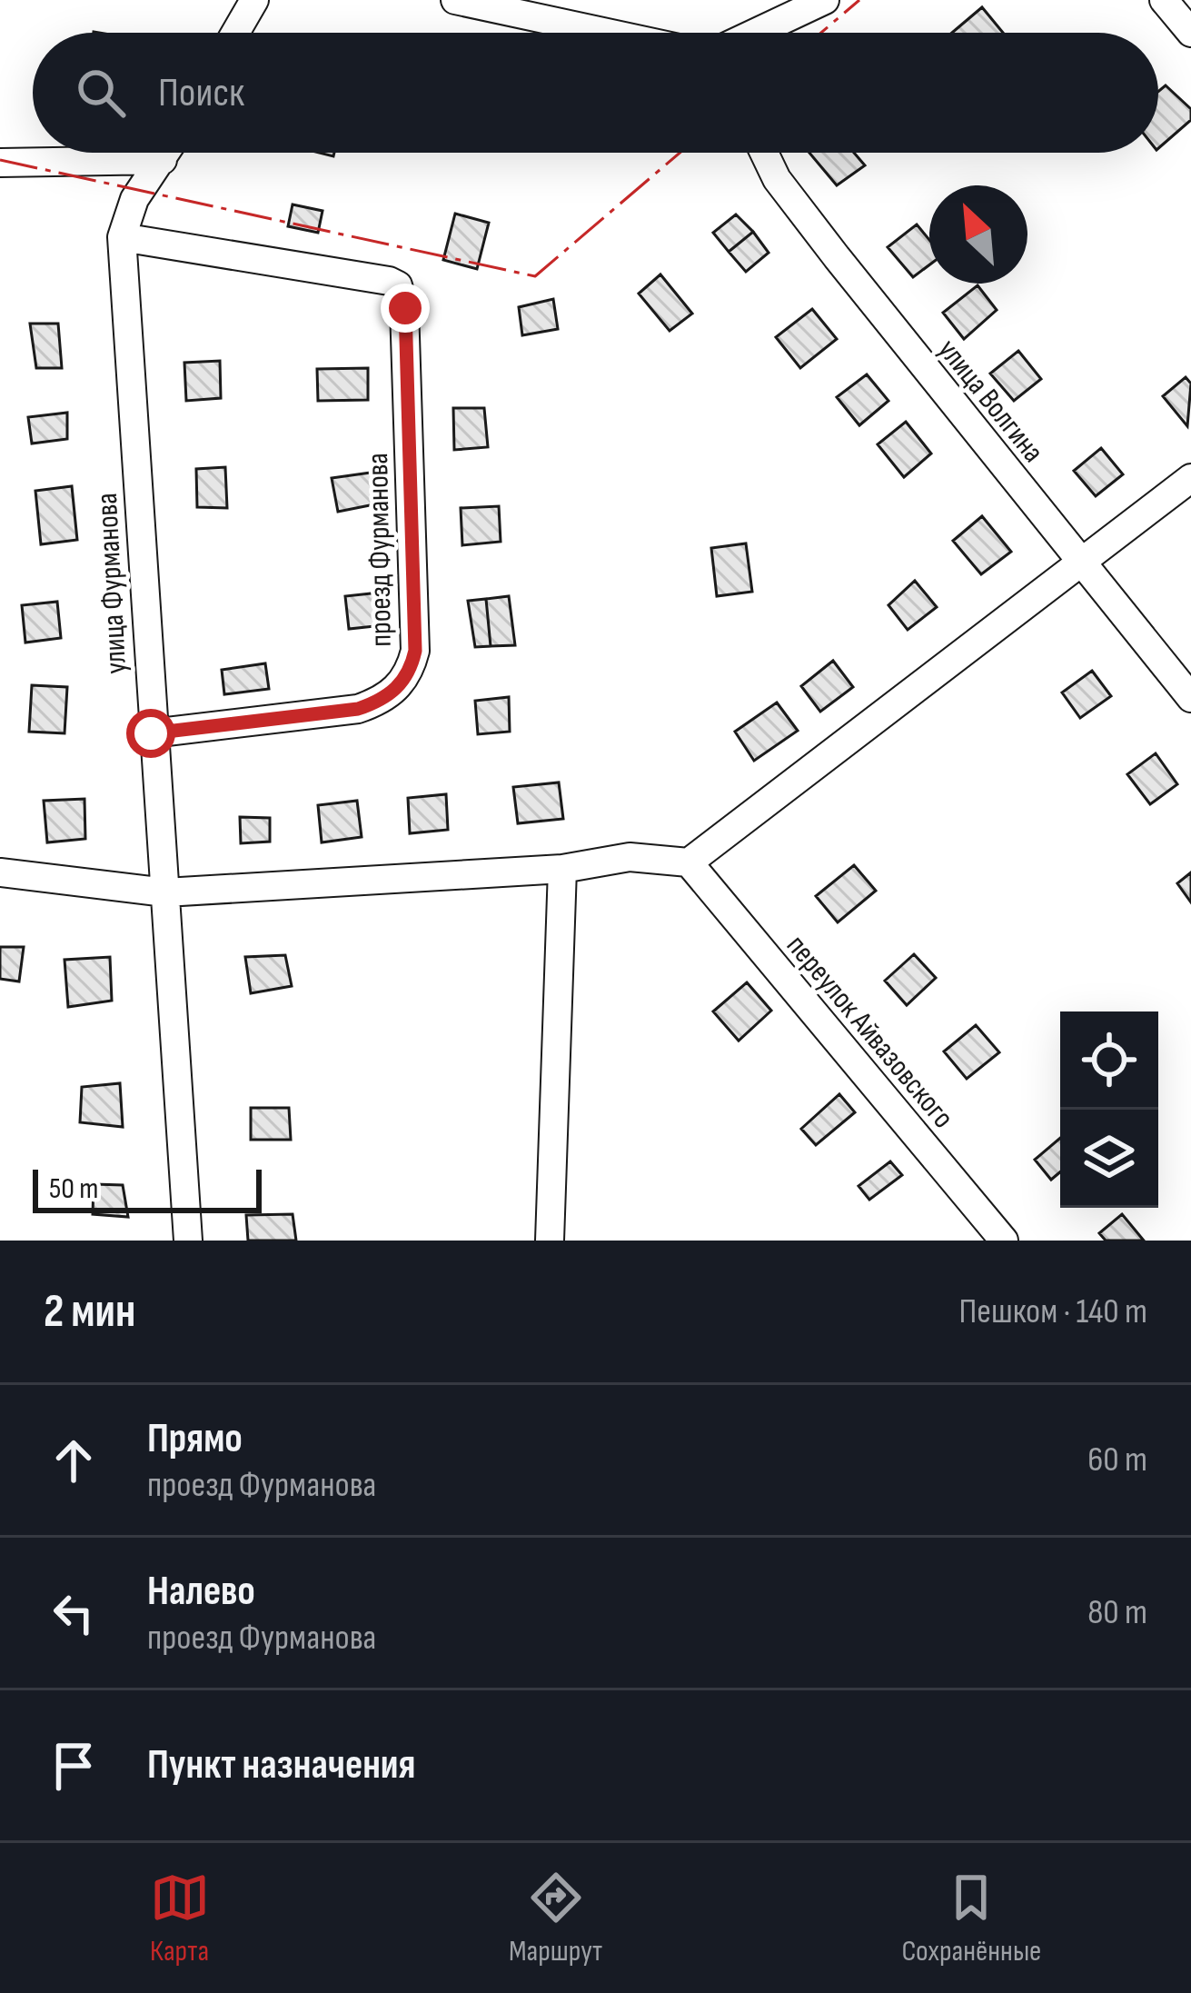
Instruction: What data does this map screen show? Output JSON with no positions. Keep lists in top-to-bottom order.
{
  "streets": {
    "street": [
      "улица Волгина",
      "проезд Фурманова",
      "улица Фурманова",
      "переулок Айвазовского"
    ]
  },
  "crossings": [
    ["проезд Фурманова", "улица Фурманова"]
  ],
  "scale_bar": "50 m",
  "north": "top left",
  "page": {
    "search": "Поиск",
    "scale": "50 m",
    "heading": ["2 мин", "Пешком · 140 m"],
    "list": [
      ["Прямо", "проезд Фурманова", "60 m"],
      ["Налево", "проезд Фурманова", "80 m"],
      "Пункт назначения"
    ],
    "nav": ["Карта", "Маршрут", "Сохранённые"]
  }
}
